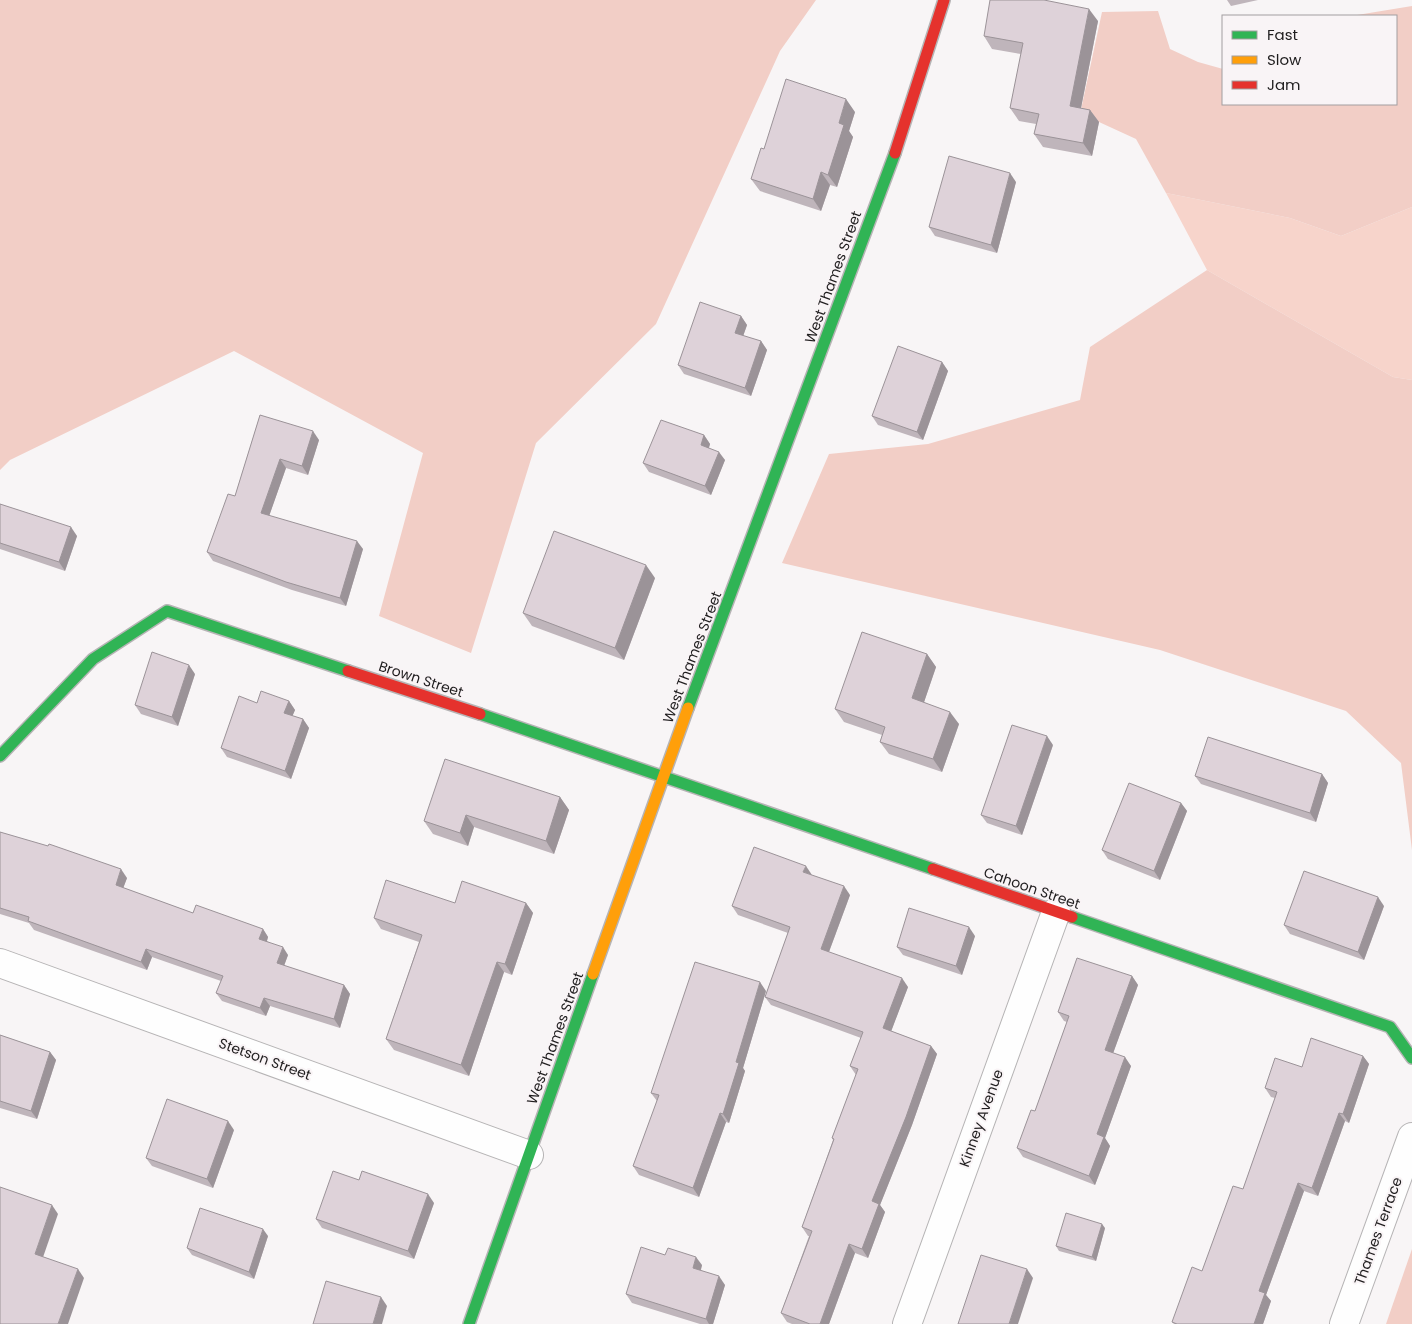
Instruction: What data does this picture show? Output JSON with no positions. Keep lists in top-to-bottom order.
{
  "streets": {
    "street": [
      "West Thames Street",
      "Brown Street",
      "Cahoon Street",
      "Stetson Street",
      "Kinney Avenue",
      "Thames Terrace"
    ]
  },
  "crossings": [
    ["West Thames Street", "Brown Street"],
    ["West Thames Street", "Cahoon Street"],
    ["West Thames Street", "Stetson Street"],
    ["Brown Street", "Cahoon Street"],
    ["Cahoon Street", "Kinney Avenue"]
  ],
  "legend": ["Fast", "Slow", "Jam"]
}
